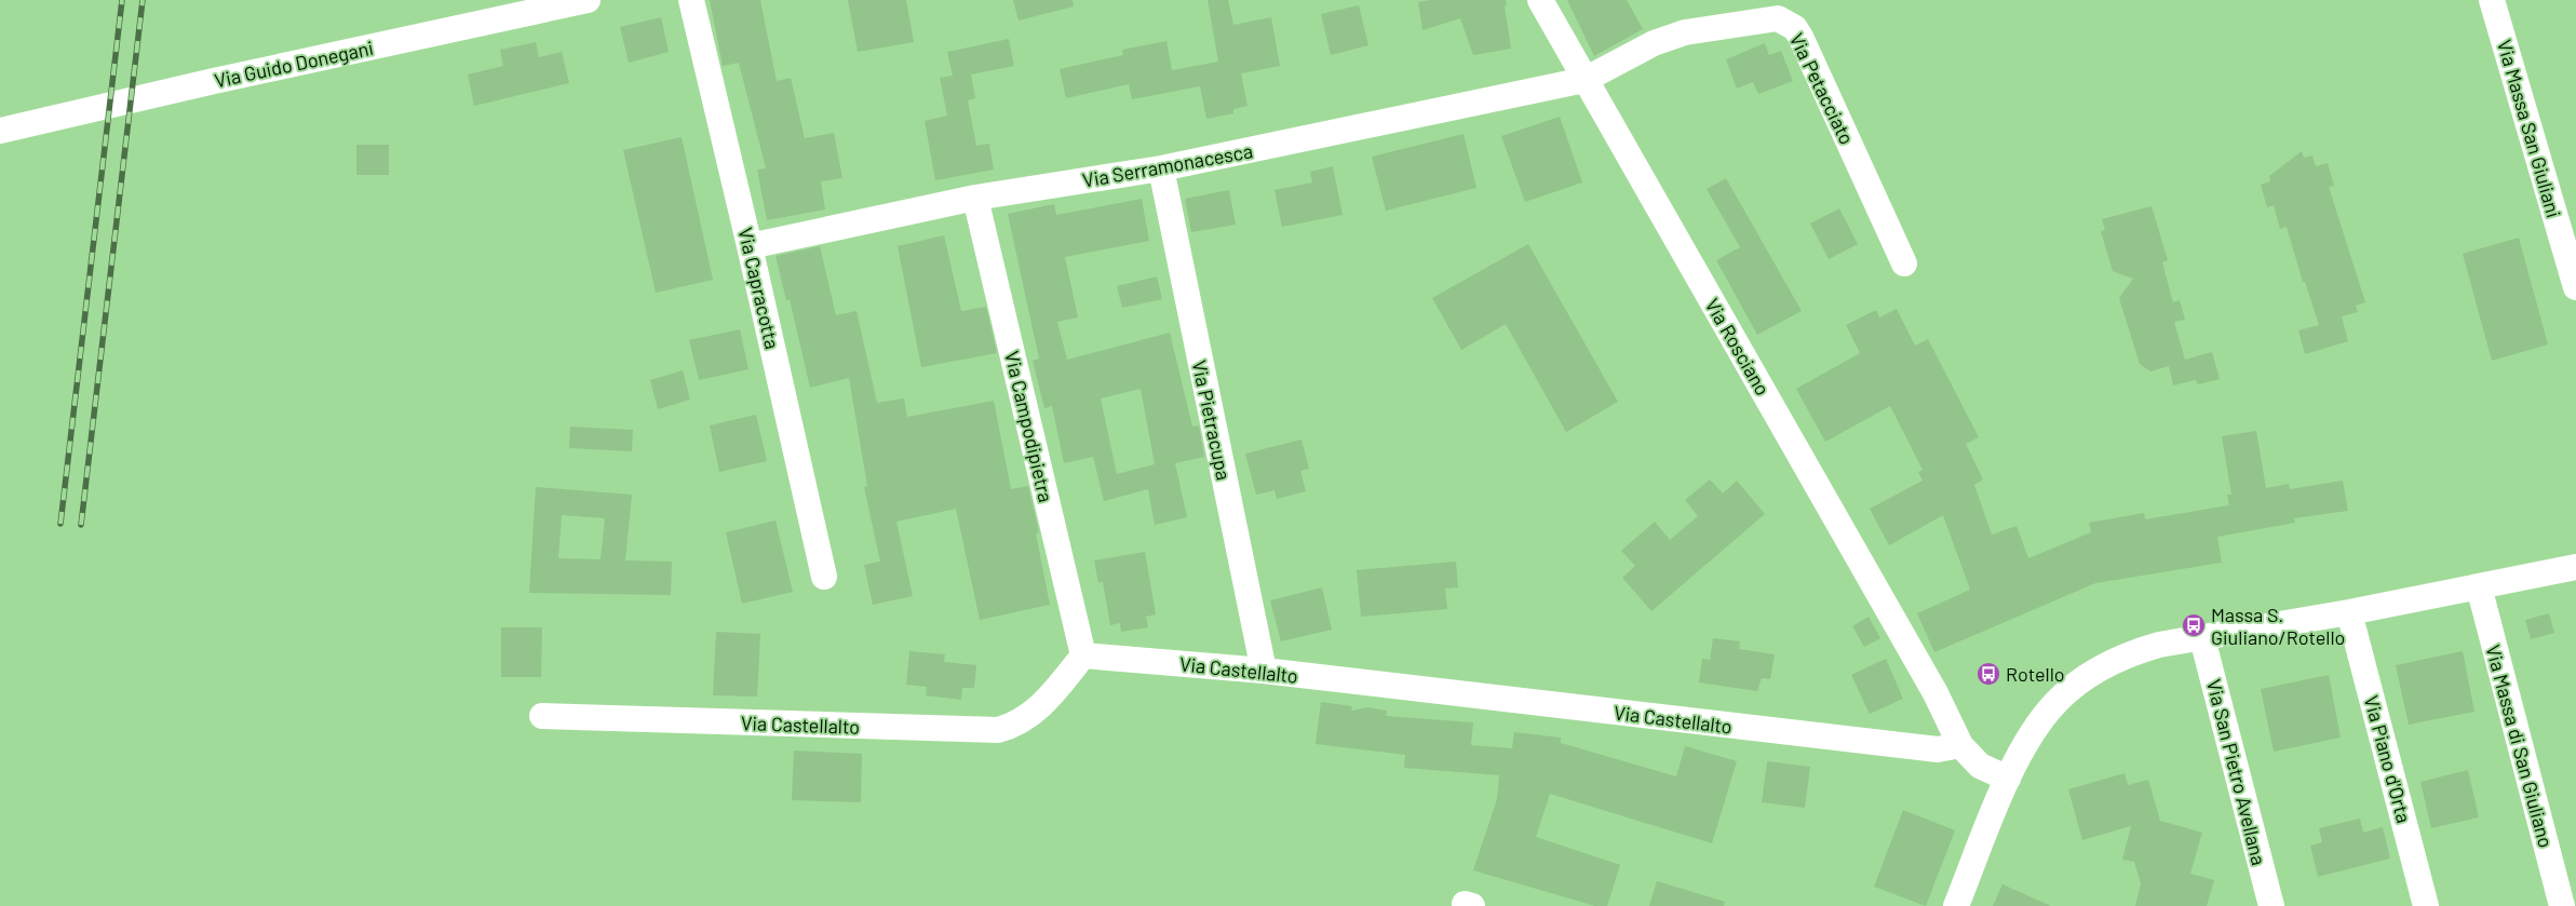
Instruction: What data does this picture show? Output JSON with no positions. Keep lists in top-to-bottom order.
{
  "streets": {
    "street": [
      "Via Guido Donegani",
      "Via Petacciato",
      "Via Massa San Giuliani",
      "Via Serramonacesca",
      "Via Capracotta",
      "Via Rosciano",
      "Via Pietracupa",
      "Via Campodipietra",
      "Via Castellalto",
      "Via Massa di San Giuliano",
      "Via Piano d'Orta",
      "Via San Pietro Avellana"
    ]
  },
  "crossings": [
    ["Via Petacciato", "Via Serramonacesca"],
    ["Via Petacciato", "Via Rosciano"],
    ["Via Serramonacesca", "Via Capracotta"],
    ["Via Serramonacesca", "Via Rosciano"],
    ["Via Serramonacesca", "Via Pietracupa"],
    ["Via Serramonacesca", "Via Campodipietra"],
    ["Via Rosciano", "Via Castellalto"],
    ["Via Pietracupa", "Via Castellalto"],
    ["Via Campodipietra", "Via Castellalto"]
  ],
  "places": {
    "bus stop": ["Massa S. Giuliano/Rotello", "Rotello"]
  }
}
